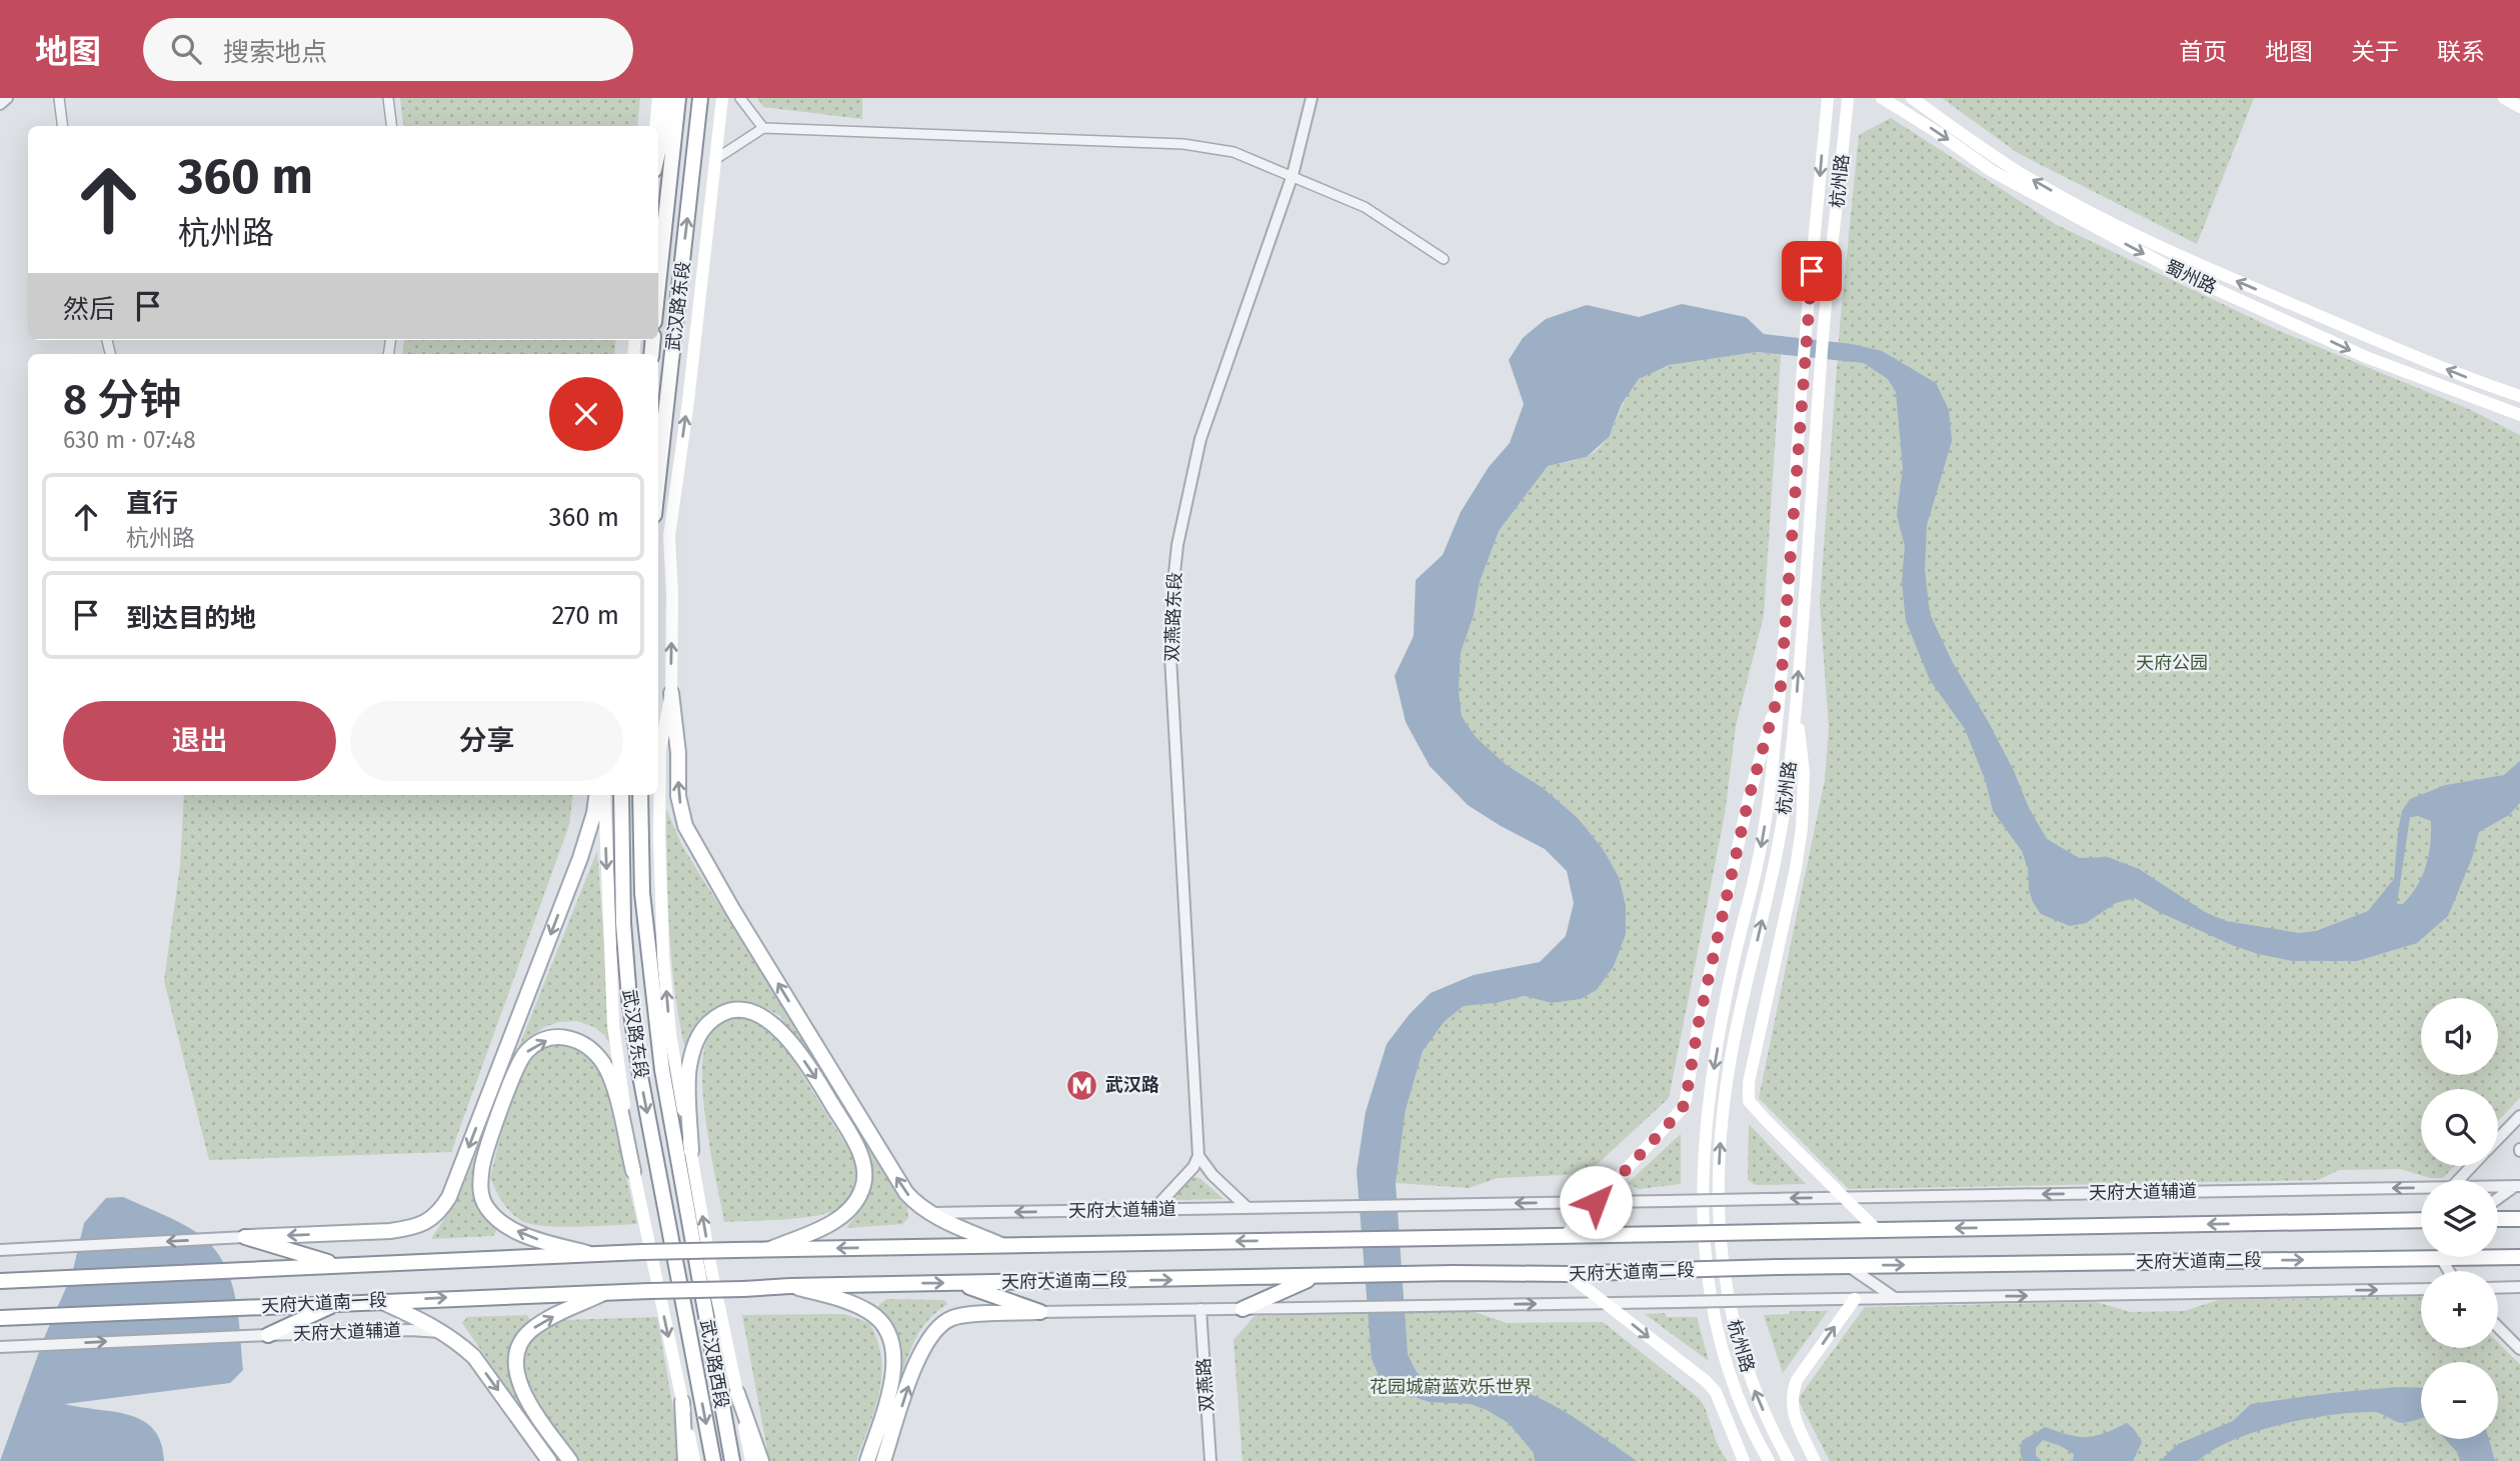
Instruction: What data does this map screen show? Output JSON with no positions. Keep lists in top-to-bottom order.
{
  "streets": {
    "main road": [
      "杭州路",
      "蜀州路",
      "武汉路东段",
      "天府大道南二段",
      "天府大道南一段",
      "武汉路西段"
    ],
    "street": ["双燕路东段", "天府大道辅道", "双燕路"]
  },
  "crossings": [
    ["武汉路东段", "武汉路西段"],
    ["天府大道南二段", "天府大道南一段"]
  ],
  "parks": ["天府公园", "花园城蔚蓝欢乐世界"],
  "places": {
    "metro station": ["武汉路"]
  },
  "page": {
    "header": "地图",
    "search": "搜索地点",
    "nav": [
      "首页",
      "地图",
      "关于",
      "联系"
    ],
    "turn": ["360 m", "杭州路"],
    "then": "然后",
    "heading": ["8 分钟", "630 m · 07:48"],
    "list": [
      {
        "name": "直行",
        "note": "杭州路",
        "value": "360 m"
      },
      {
        "name": "到达目的地",
        "value": "270 m"
      }
    ],
    "buttons": ["退出", "分享"],
    "map_buttons": ["+", "−"]
  }
}
